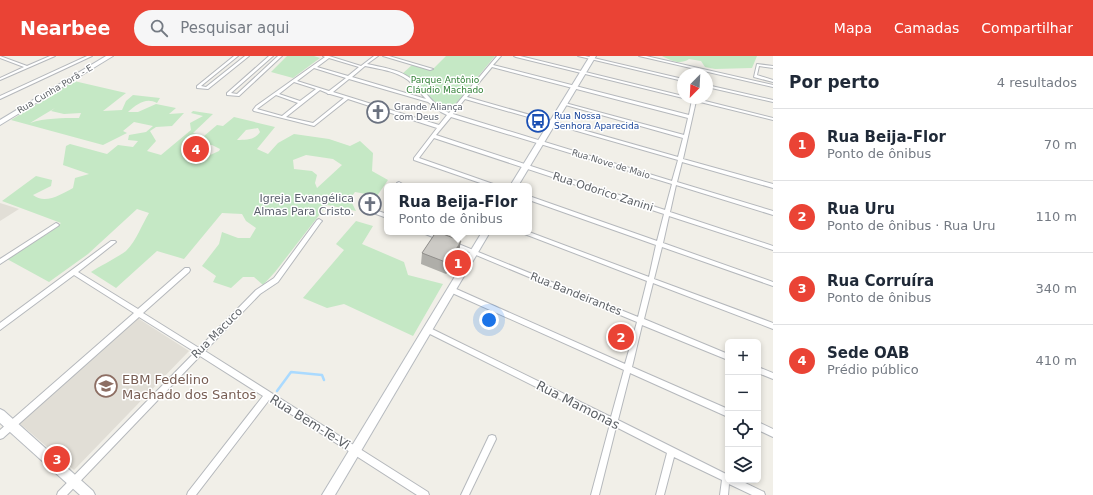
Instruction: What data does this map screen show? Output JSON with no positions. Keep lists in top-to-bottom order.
{
  "streets": {
    "street": [
      "Rua Cunha Porã - E",
      "Rua Nove de Maio",
      "Rua Odorico Zanini",
      "Rua Bandeirantes",
      "Rua Macuco",
      "Rua Mamonas",
      "Rua Bem-Te-Vi"
    ]
  },
  "crossings": [
    ["Rua Macuco", "Rua Bem-Te-Vi"]
  ],
  "parks": ["Parque Antônio Cláudio Machado"],
  "places": {
    "church": ["Grande Aliança com Deus", "Igreja Evangélica Almas Para Cristo."],
    "bus stop": ["Rua Nossa Senhora Aparecida"],
    "school or university": ["EBM Fedelino Machado dos Santos"]
  },
  "north": "bottom left",
  "page": {
    "header": "Nearbee",
    "search": "Pesquisar aqui",
    "nav": ["Mapa", "Camadas", "Compartilhar"],
    "heading": ["Por perto", "4 resultados"],
    "list": [
      {
        "mark": "1",
        "name": "Rua Beija-Flor",
        "note": "Ponto de ônibus",
        "value": "70 m"
      },
      {
        "mark": "2",
        "name": "Rua Uru",
        "note": "Ponto de ônibus · Rua Uru",
        "value": "110 m"
      },
      {
        "mark": "3",
        "name": "Rua Corruíra",
        "note": "Ponto de ônibus",
        "value": "340 m"
      },
      {
        "mark": "4",
        "name": "Sede OAB",
        "note": "Prédio público",
        "value": "410 m"
      }
    ],
    "pins": [
      "4",
      "1",
      "2",
      "3"
    ],
    "popup": ["Rua Beija-Flor", "Ponto de ônibus"],
    "map_buttons": ["+", "−"]
  }
}
